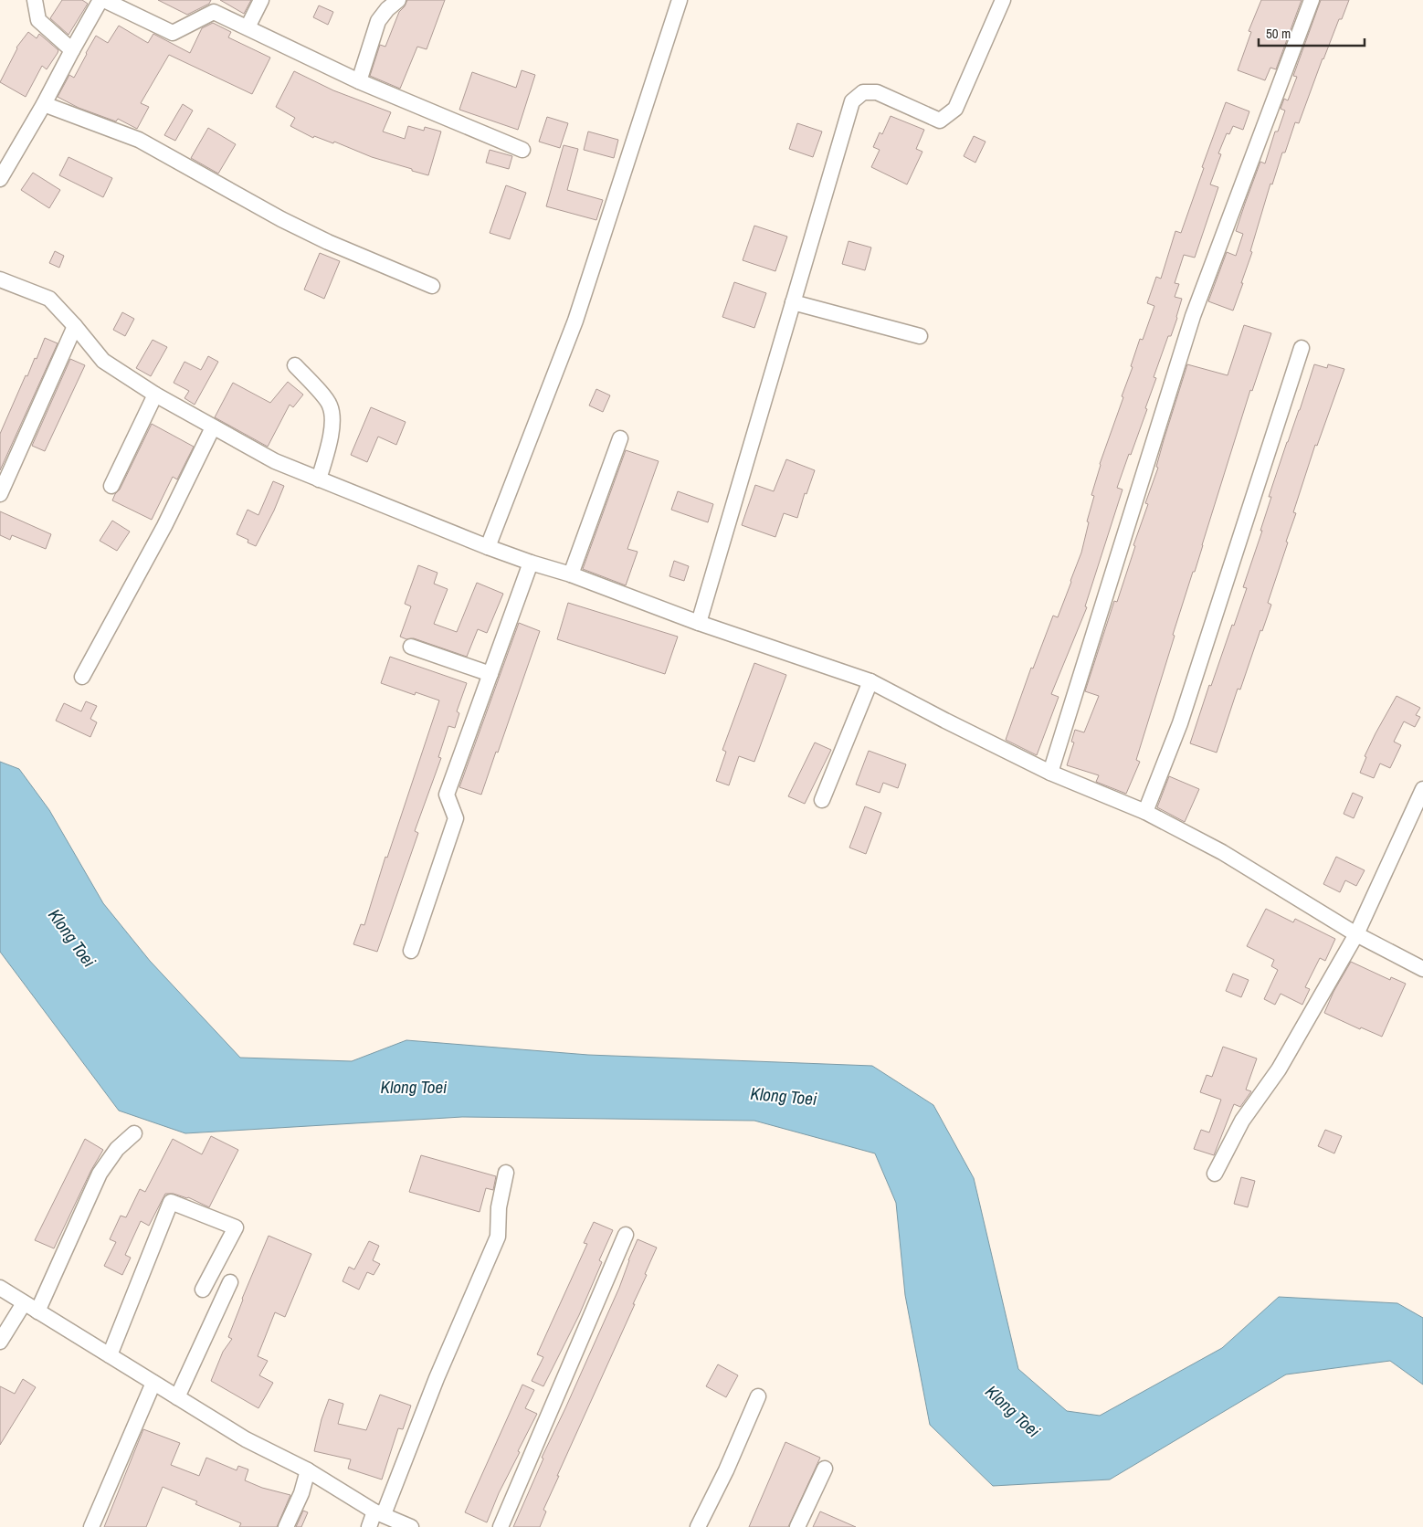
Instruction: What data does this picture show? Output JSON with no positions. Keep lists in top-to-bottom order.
{
  "water": ["Klong Toei"],
  "scale_bar": "50 m"
}
